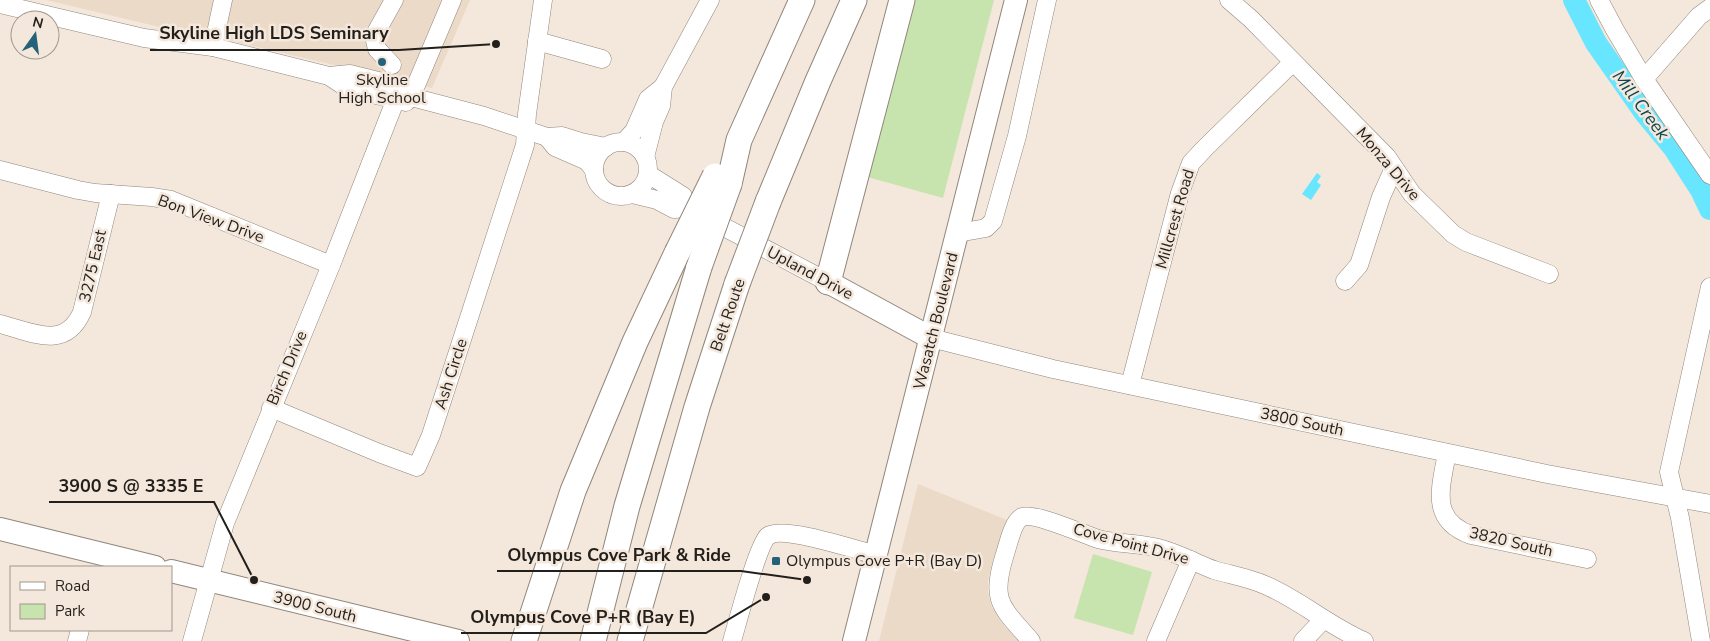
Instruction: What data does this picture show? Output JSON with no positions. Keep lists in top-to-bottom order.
{
  "streets": {
    "highway": ["Belt Route"],
    "main road": ["Upland Drive", "Wasatch Boulevard", "3900 South"],
    "street": [
      "Monza Drive",
      "Bon View Drive",
      "Millcrest Road",
      "3275 East",
      "Birch Drive",
      "Ash Circle",
      "3800 South",
      "3820 South",
      "Cove Point Drive"
    ]
  },
  "crossings": [
    ["Monza Drive", "Millcrest Road"],
    ["Bon View Drive", "3275 East"],
    ["Bon View Drive", "Birch Drive"],
    ["Millcrest Road", "3800 South"],
    ["Upland Drive", "Wasatch Boulevard"],
    ["Upland Drive", "3800 South"],
    ["Wasatch Boulevard", "3800 South"],
    ["Birch Drive", "Ash Circle"],
    ["Birch Drive", "3900 South"],
    ["3800 South", "3820 South"]
  ],
  "water": ["Mill Creek"],
  "places": {
    "other": [
      "Skyline High LDS Seminary",
      "Skyline High School",
      "3900 S @ 3335 E",
      "Olympus Cove Park & Ride",
      "Olympus Cove P+R (Bay E)"
    ],
    "transit": ["Olympus Cove P+R (Bay D)"]
  },
  "legend": ["Road", "Park"],
  "north": "top"
}
